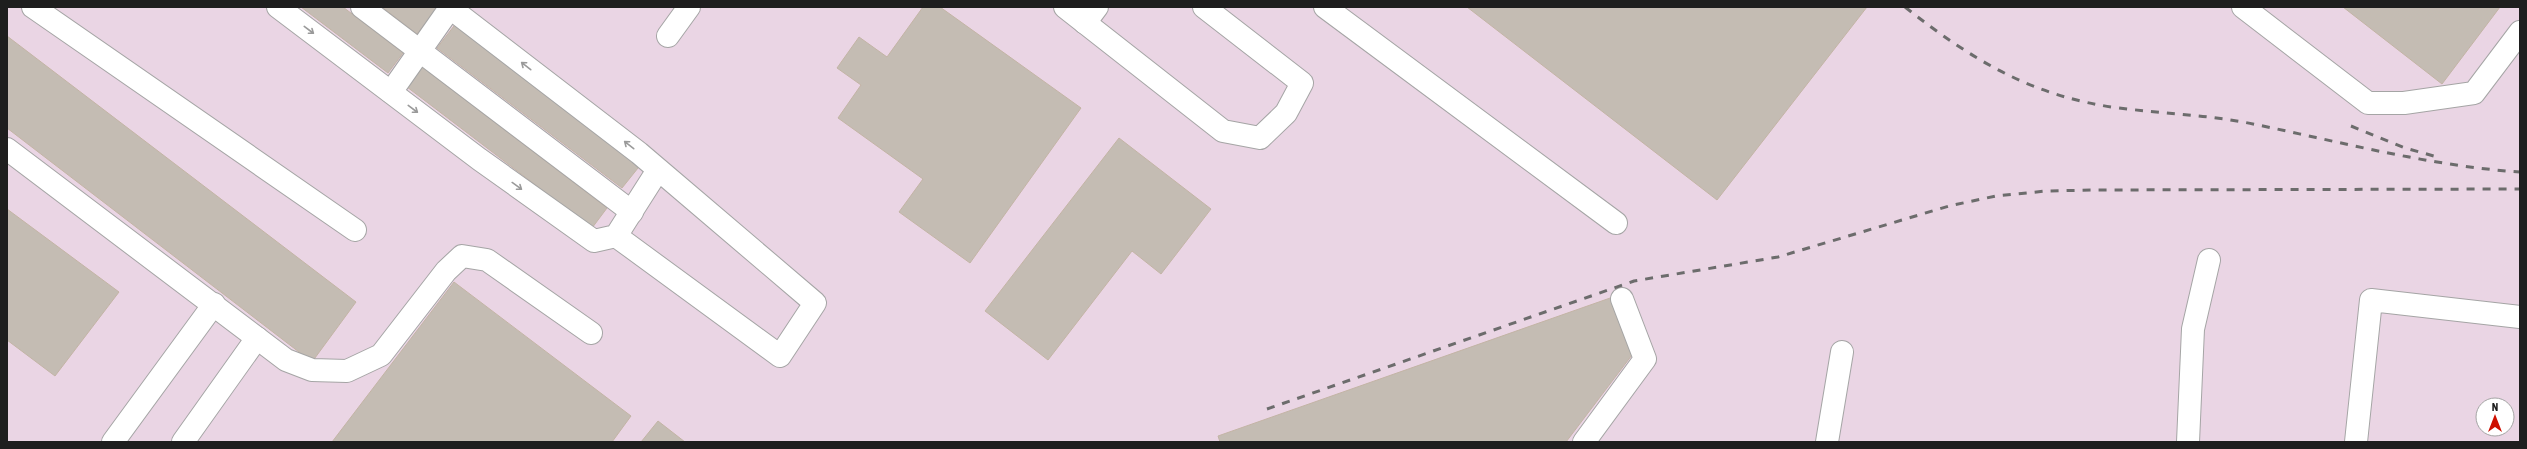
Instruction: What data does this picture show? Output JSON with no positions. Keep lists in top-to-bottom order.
{
  "north": "top"
}
